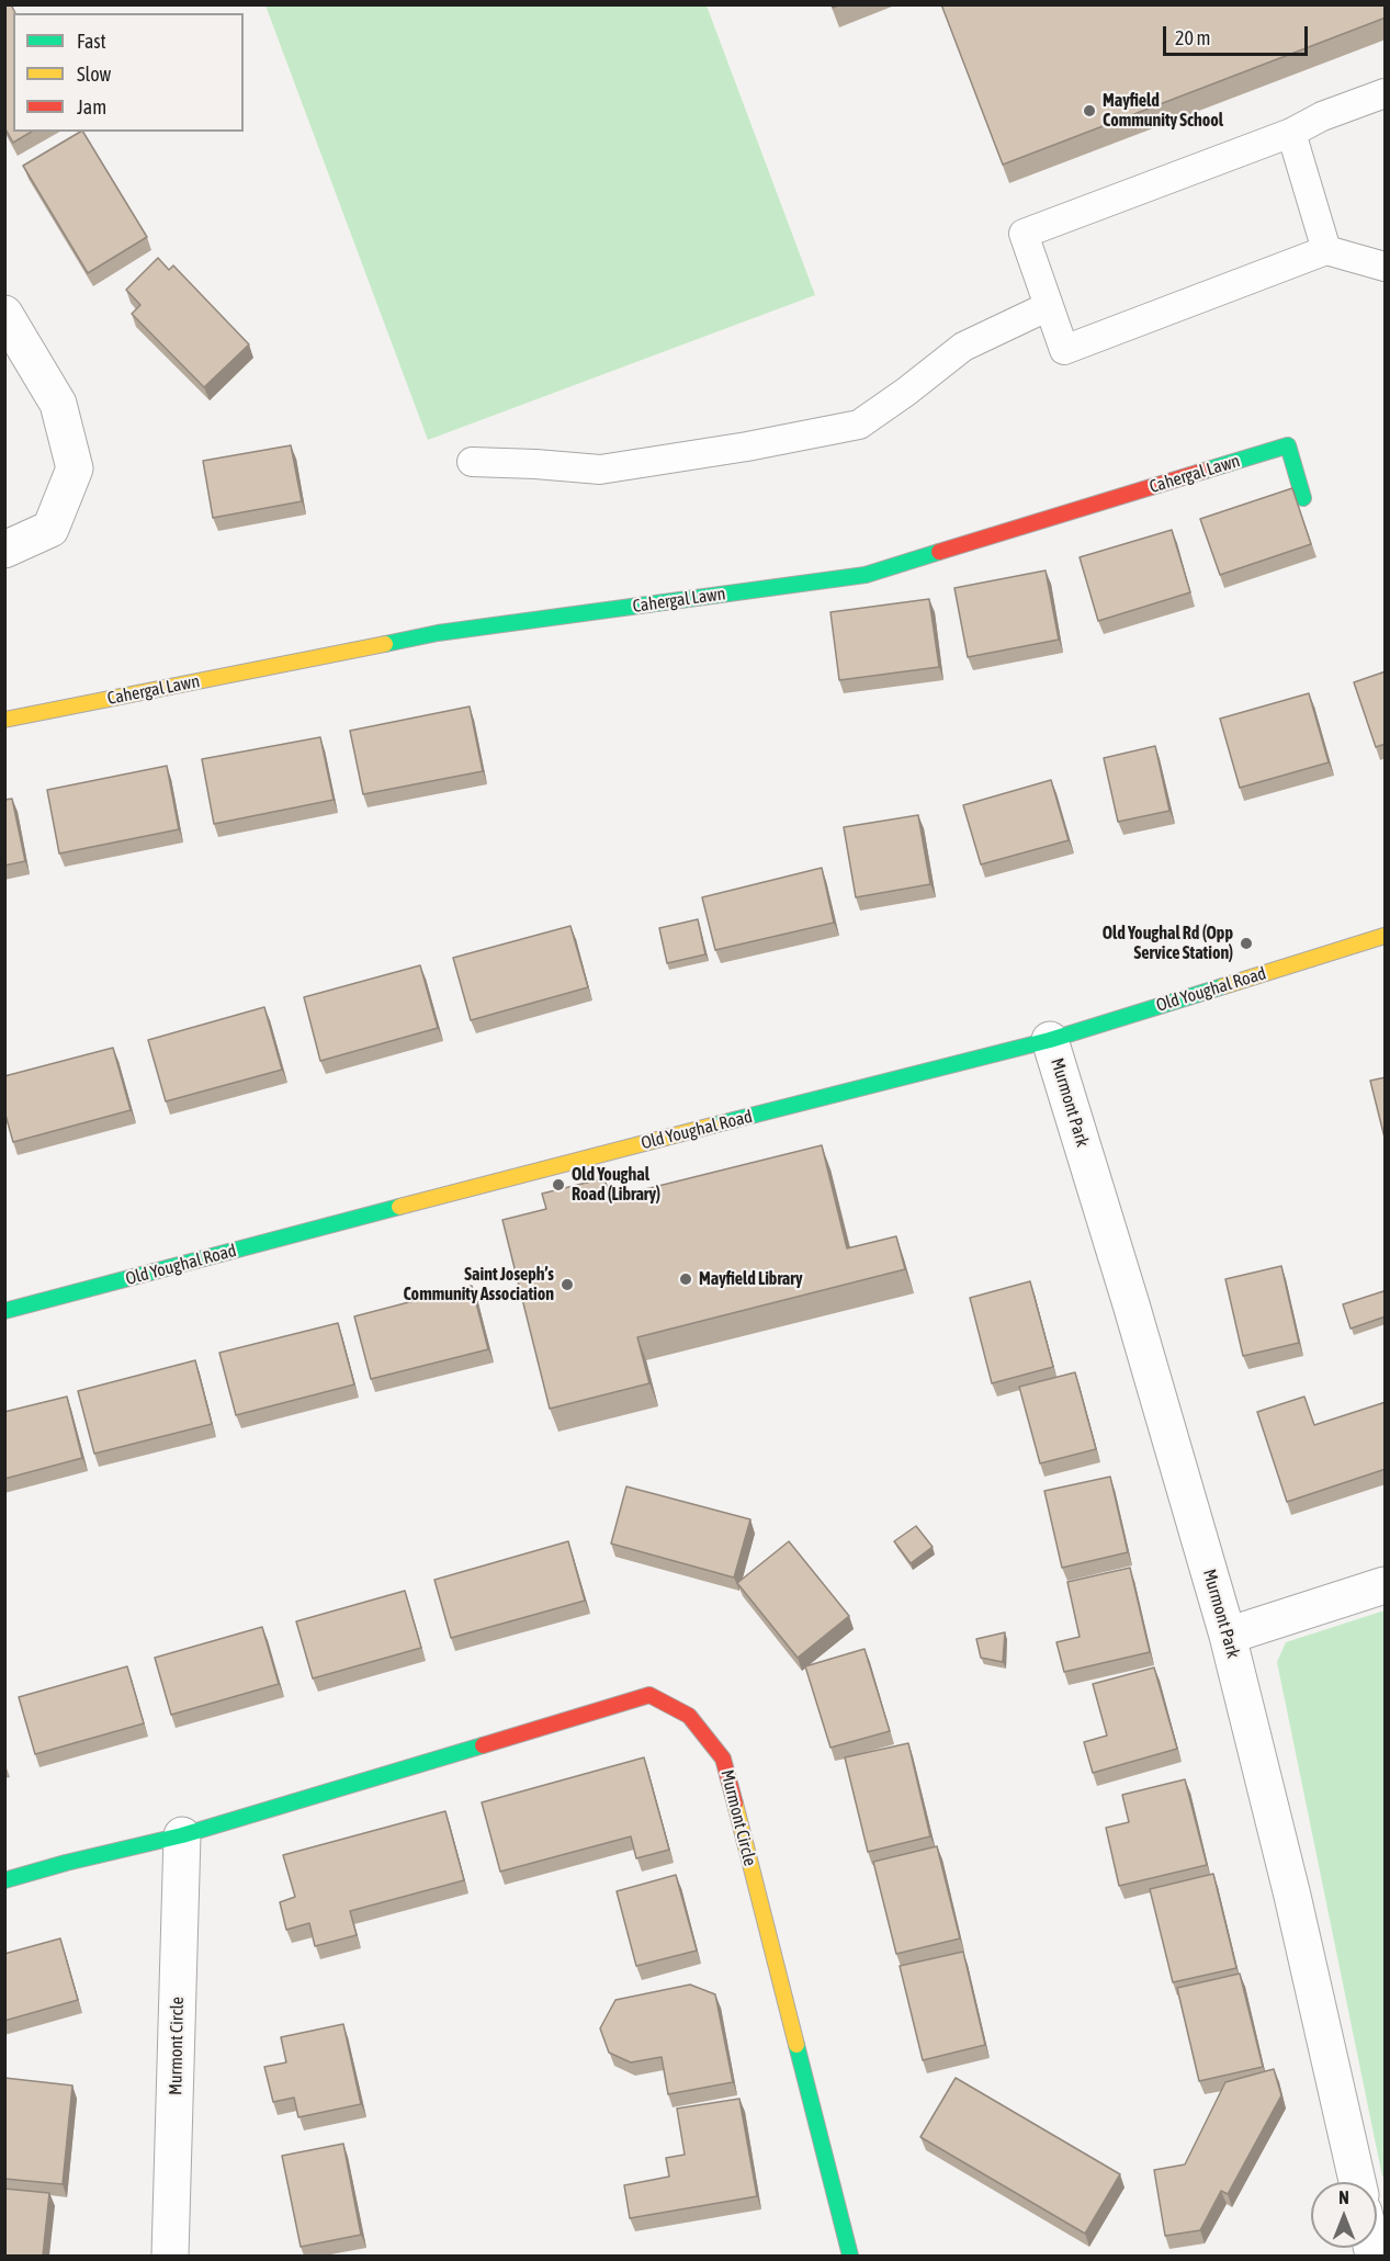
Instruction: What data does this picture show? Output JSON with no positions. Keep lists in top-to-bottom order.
{
  "streets": {
    "street": [
      "Cahergal Lawn",
      "Old Youghal Road",
      "Murmont Park",
      "Murmont Circle"
    ]
  },
  "crossings": [
    ["Old Youghal Road", "Murmont Park"]
  ],
  "places": [
    "Mayfield Community School",
    "Old Youghal Rd (Opp Service Station)",
    "Old Youghal Road (Library)",
    "Mayfield Library",
    "Saint Joseph’s Community Association"
  ],
  "legend": ["Fast", "Slow", "Jam"],
  "scale_bar": "20 m",
  "north": "top"
}
